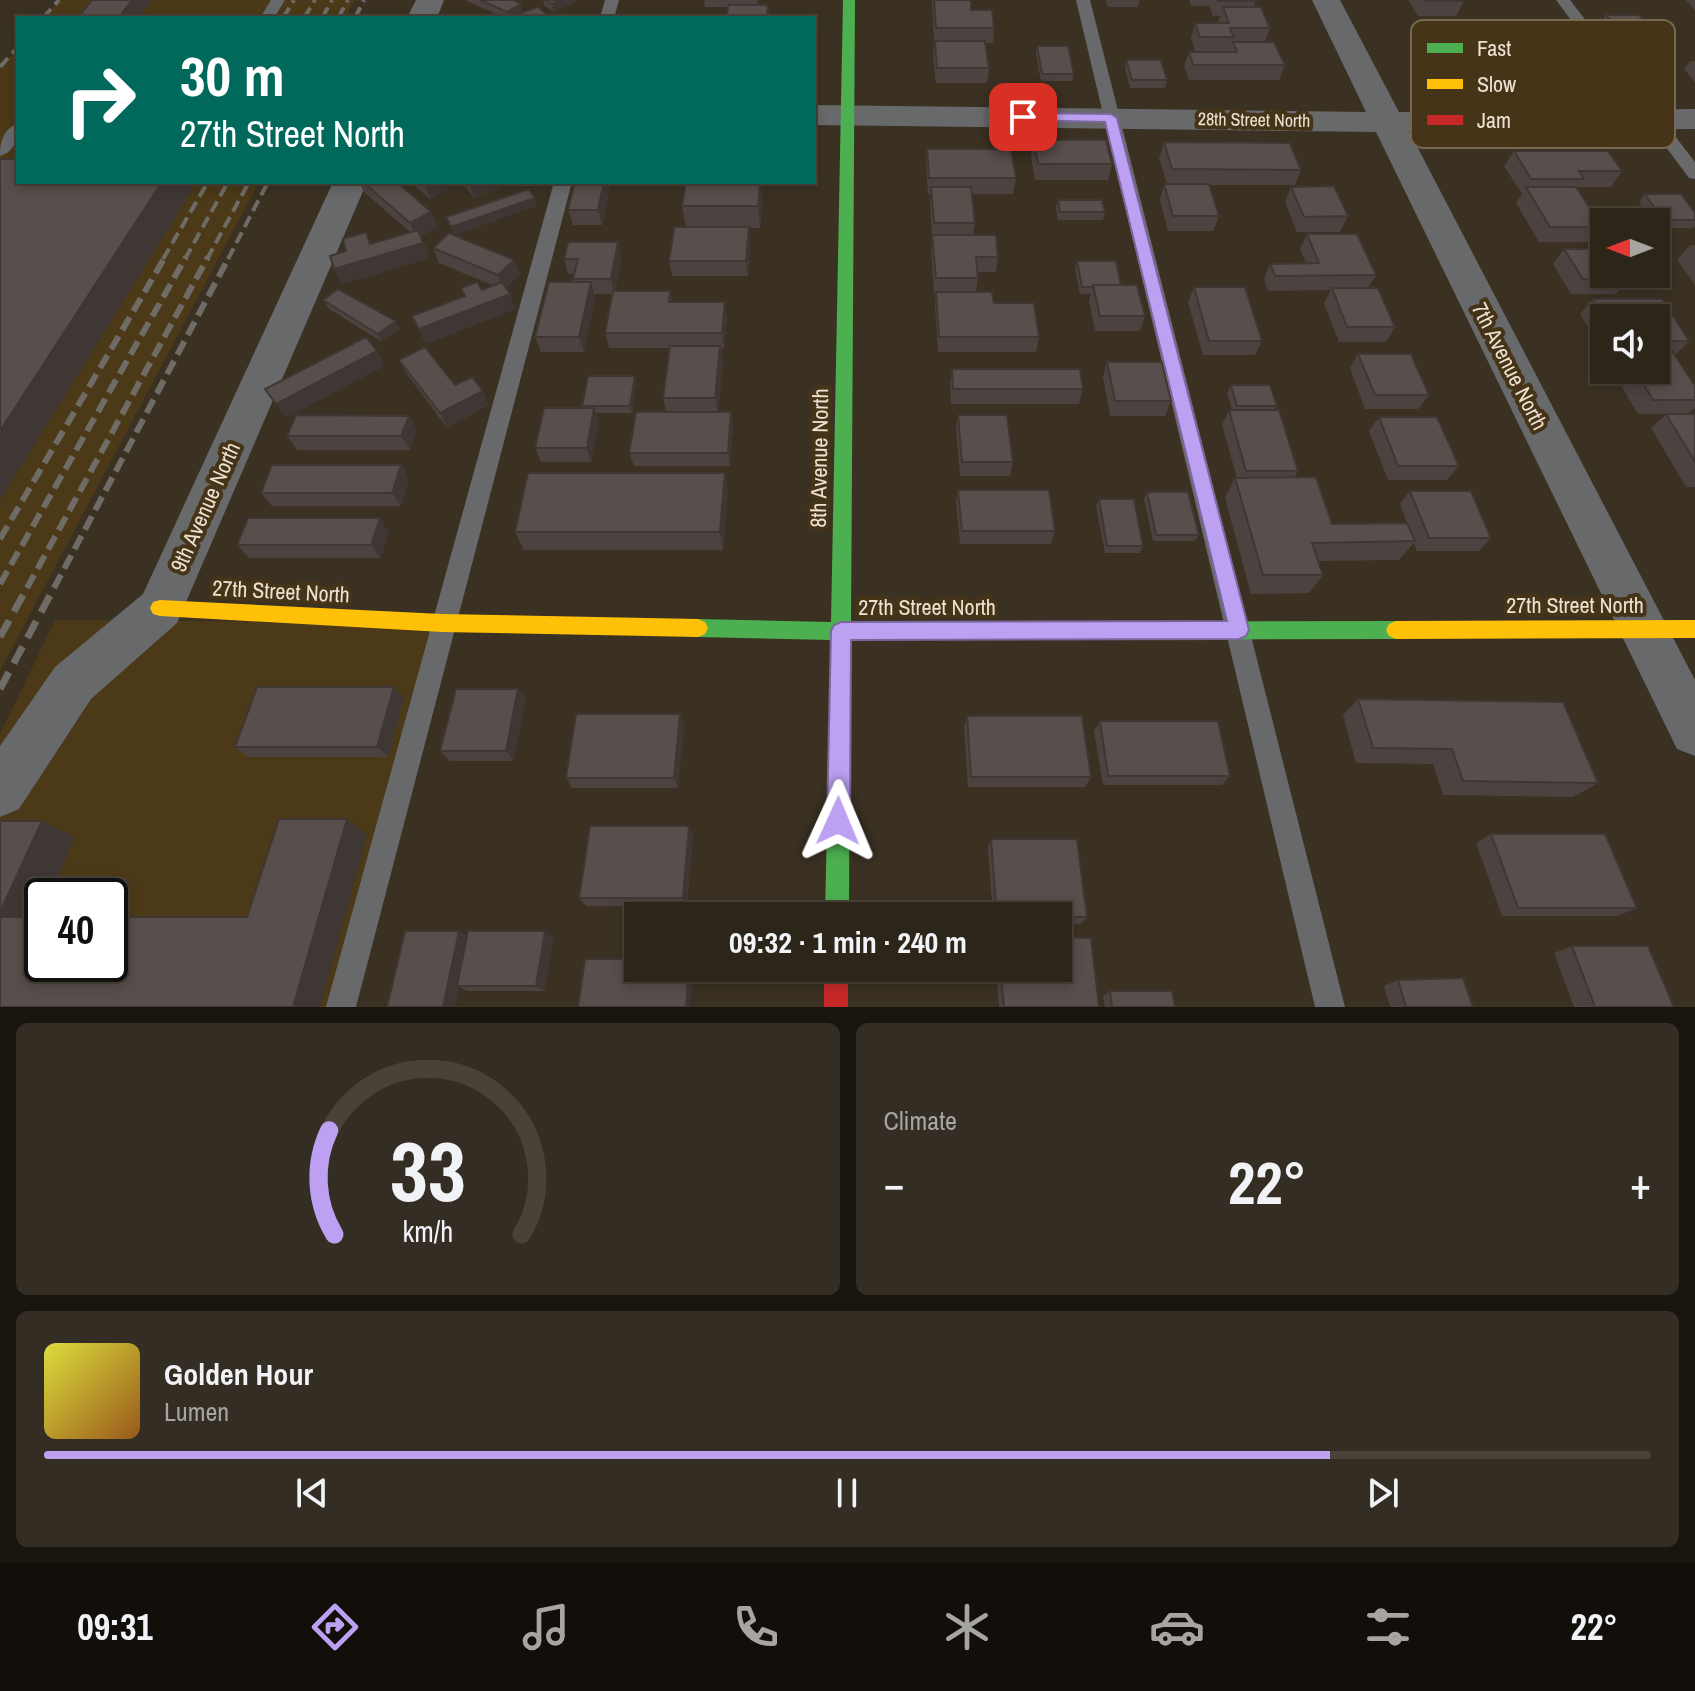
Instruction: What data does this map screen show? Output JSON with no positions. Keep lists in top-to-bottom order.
{
  "streets": {
    "street": [
      "28th Street North",
      "7th Avenue North",
      "8th Avenue North",
      "9th Avenue North",
      "27th Street North"
    ]
  },
  "crossings": [
    ["28th Street North", "7th Avenue North"],
    ["28th Street North", "8th Avenue North"],
    ["7th Avenue North", "27th Street North"],
    ["8th Avenue North", "27th Street North"],
    ["9th Avenue North", "27th Street North"]
  ],
  "legend": ["Fast", "Slow", "Jam"],
  "north": "left",
  "page": {
    "turn": ["30 m", "27th Street North"],
    "limit": "40",
    "trip": "09:32 · 1 min · 240 m",
    "tile": "Climate",
    "heat": ["−", "22°", "+"],
    "song": ["Golden Hour", "Lumen"],
    "tabs": ["09:31", "22°"],
    "gauge": ["33", "km/h"]
  }
}
